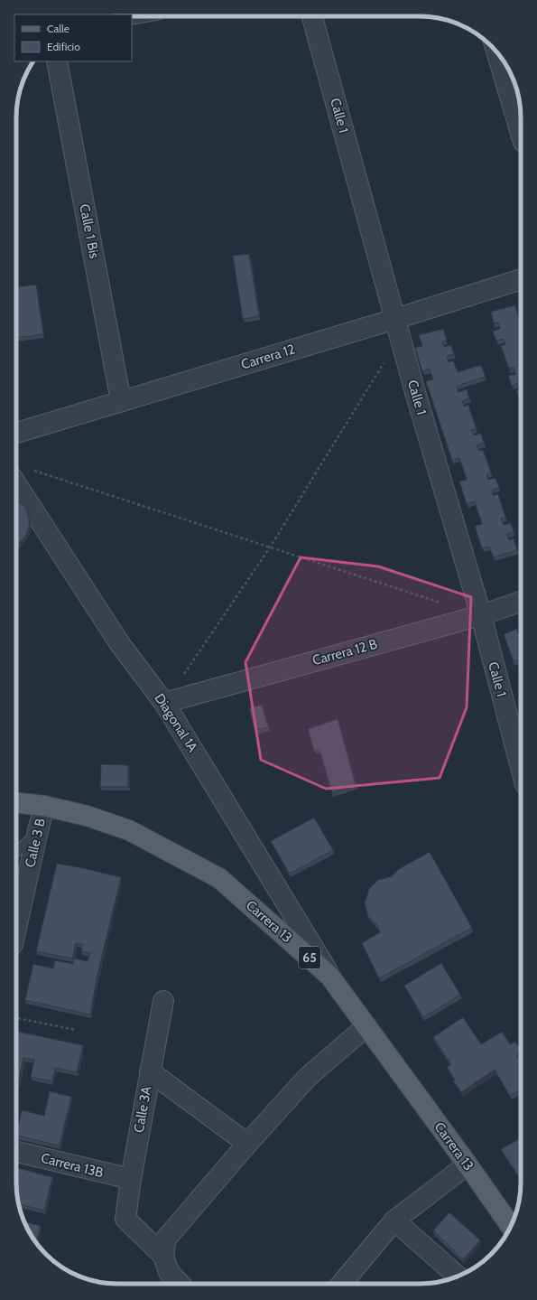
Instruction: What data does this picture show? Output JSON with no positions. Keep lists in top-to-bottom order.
{
  "streets": {
    "main road": ["Carrera 13", "65"],
    "street": [
      "Calle 1",
      "Calle 1 Bis",
      "Carrera 12",
      "Carrera 12 B",
      "Diagonal 1A",
      "Calle 3 B",
      "Calle 3A",
      "Carrera 13B"
    ]
  },
  "crossings": [
    ["Calle 1", "Carrera 12"],
    ["Calle 1", "Carrera 12 B"],
    ["Calle 1 Bis", "Carrera 12"],
    ["Carrera 12 B", "Diagonal 1A"],
    ["Diagonal 1A", "Carrera 13"],
    ["Calle 3 B", "Carrera 13"],
    ["Calle 3A", "Carrera 13B"]
  ],
  "legend": ["Calle", "Edificio"]
}
